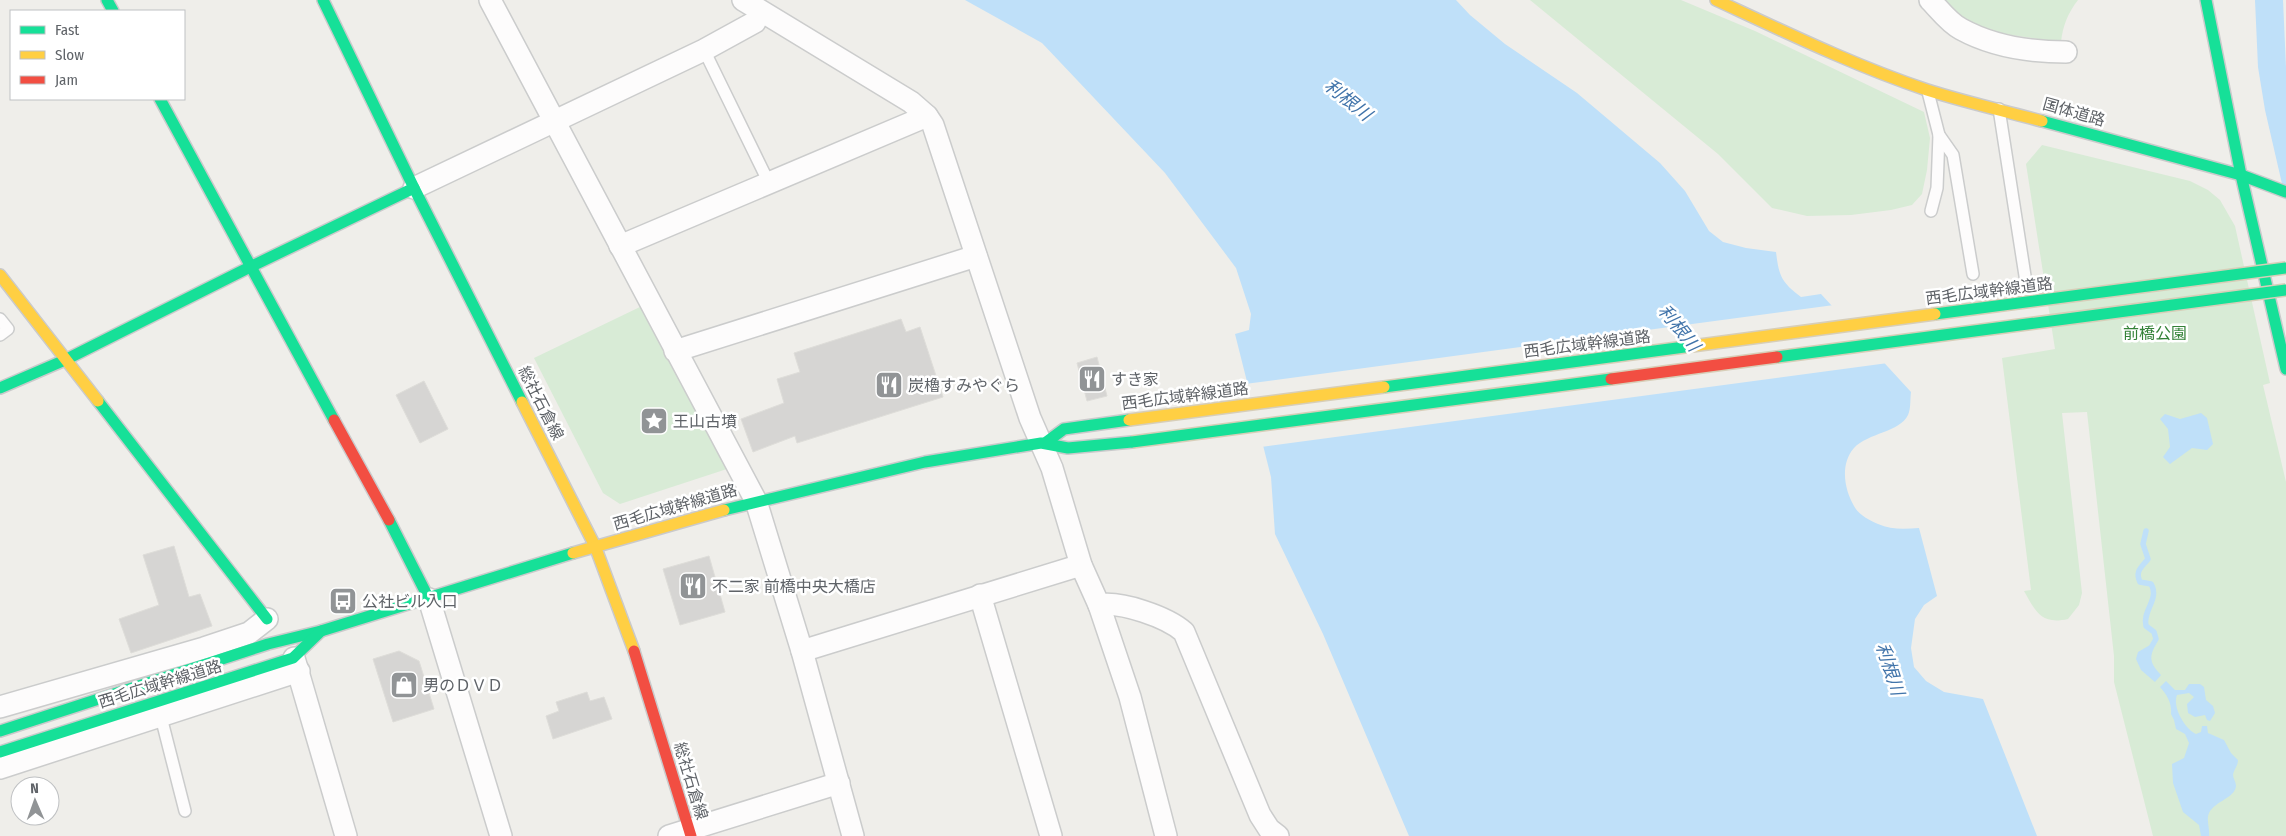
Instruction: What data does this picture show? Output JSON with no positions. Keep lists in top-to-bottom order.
{
  "streets": {
    "main road": ["国体道路", "西毛広域幹線道路", "総社石倉線"]
  },
  "crossings": [
    ["西毛広域幹線道路", "総社石倉線"]
  ],
  "water": ["利根川"],
  "parks": ["前橋公園"],
  "places": {
    "restaurant": ["すき家", "炭櫓すみやぐら", "不二家 前橋中央大橋店"],
    "place": ["王山古墳"],
    "bus stop": ["公社ビル入口"],
    "shop": ["男のＤＶＤ"]
  },
  "legend": ["Fast", "Slow", "Jam"],
  "north": "top"
}
